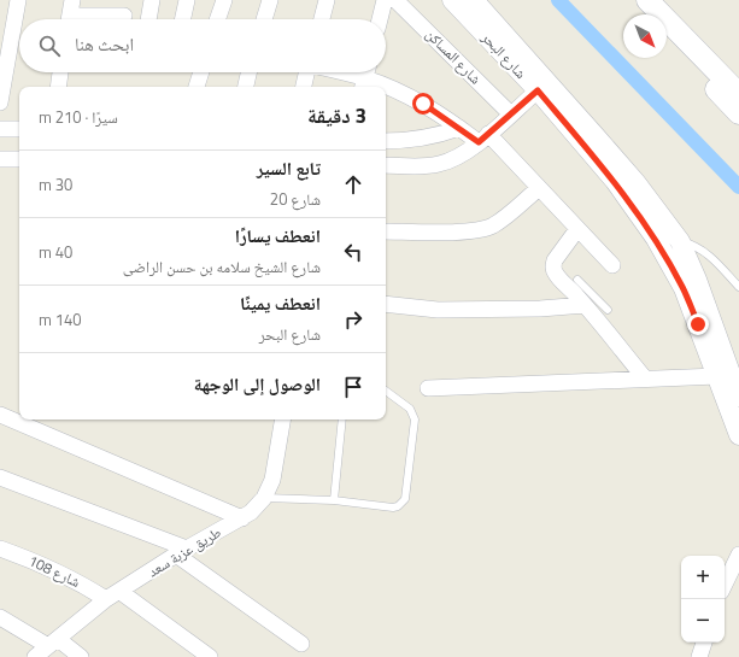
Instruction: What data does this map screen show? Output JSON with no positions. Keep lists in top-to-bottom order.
{
  "streets": {
    "street": [
      "شارع البحر",
      "شارع المساكن",
      "طريق عزبة سعد",
      "شارع 108"
    ]
  },
  "crossings": [
    ["طريق عزبة سعد", "شارع 108"]
  ],
  "north": "bottom right",
  "page": {
    "search": "ابحث هنا",
    "heading": ["3 دقيقة", "سيرًا · 210 m"],
    "list": [
      ["تابع السير", "شارع 20", "30 m"],
      ["انعطف يسارًا", "شارع الشيخ سلامه بن حسن الراضى", "40 m"],
      ["انعطف يمينًا", "شارع البحر", "140 m"],
      "الوصول إلى الوجهة"
    ],
    "map_buttons": ["+", "−"]
  }
}
